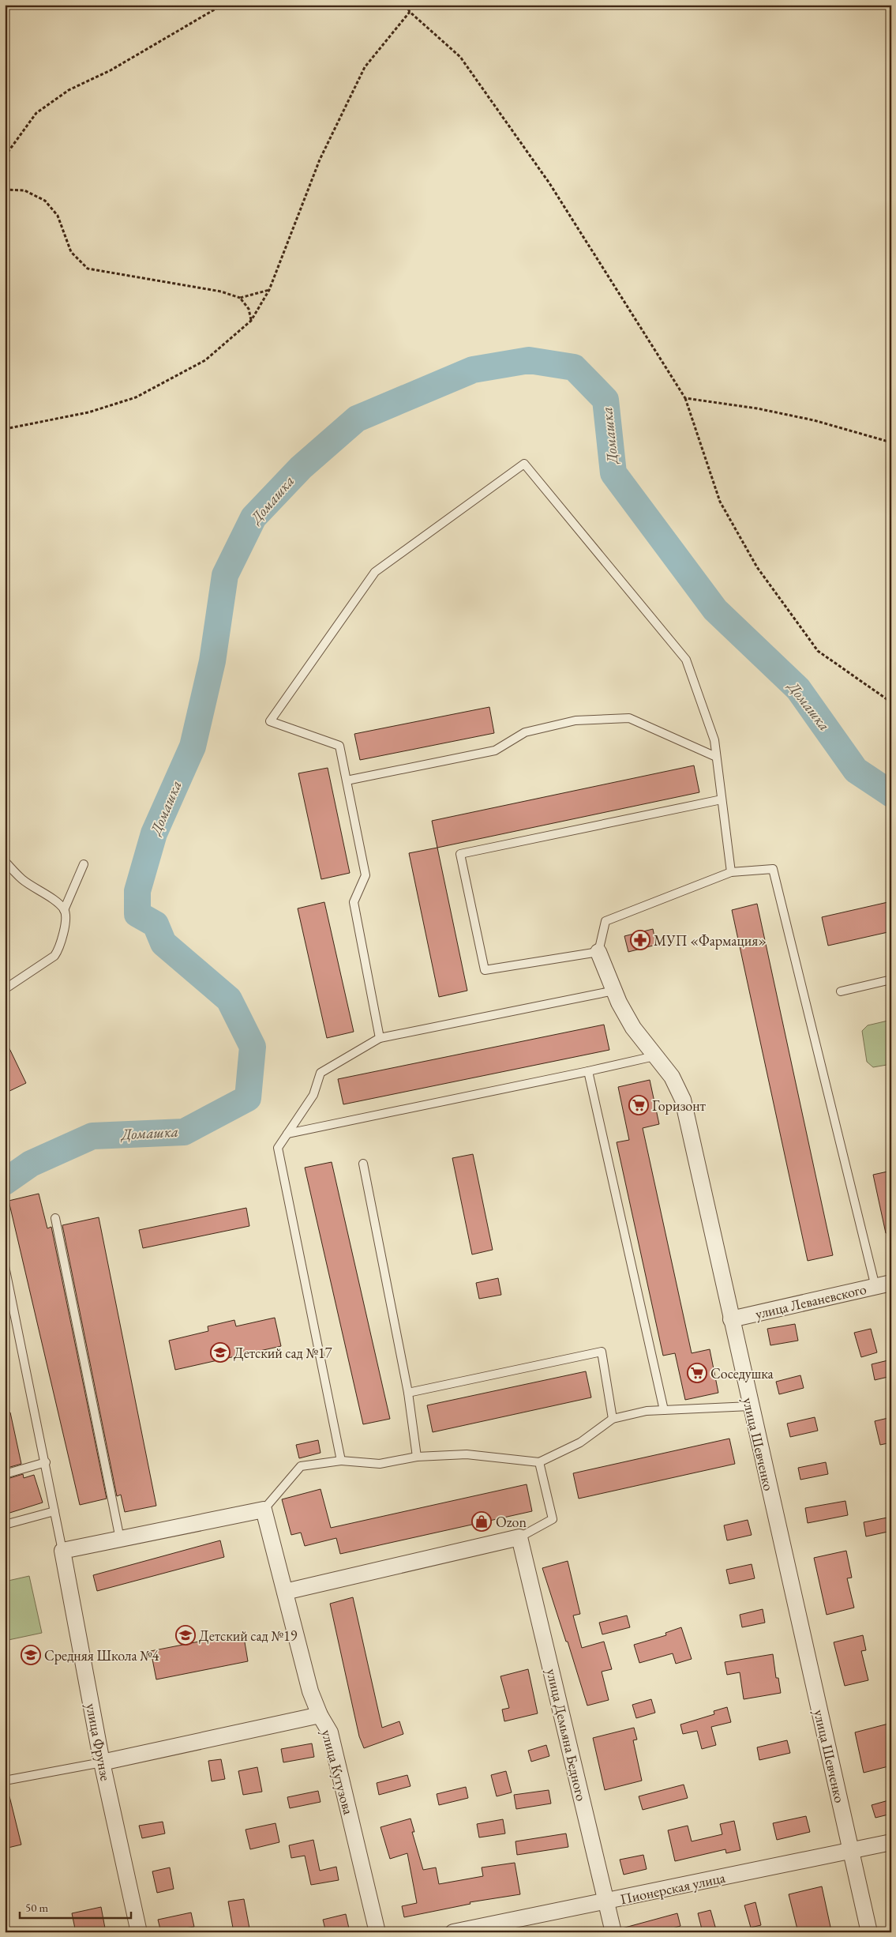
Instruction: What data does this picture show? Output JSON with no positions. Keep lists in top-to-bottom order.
{
  "streets": {
    "street": [
      "улица Леваневского",
      "улица Шевченко",
      "улица Демьяна Бедного",
      "улица Фрунзе",
      "улица Кутузова",
      "Пионерская улица"
    ]
  },
  "crossings": [
    ["улица Леваневского", "улица Шевченко"],
    ["улица Шевченко", "Пионерская улица"],
    ["улица Демьяна Бедного", "Пионерская улица"]
  ],
  "water": ["Домашка"],
  "places": {
    "pharmacy": ["МУП «Фармация»"],
    "supermarket": ["Горизонт", "Соседушка"],
    "school or university": ["Детский сад №17", "Детский сад №19", "Средняя Школа №4"],
    "shop": ["Ozon"]
  },
  "scale_bar": "50 m"
}
